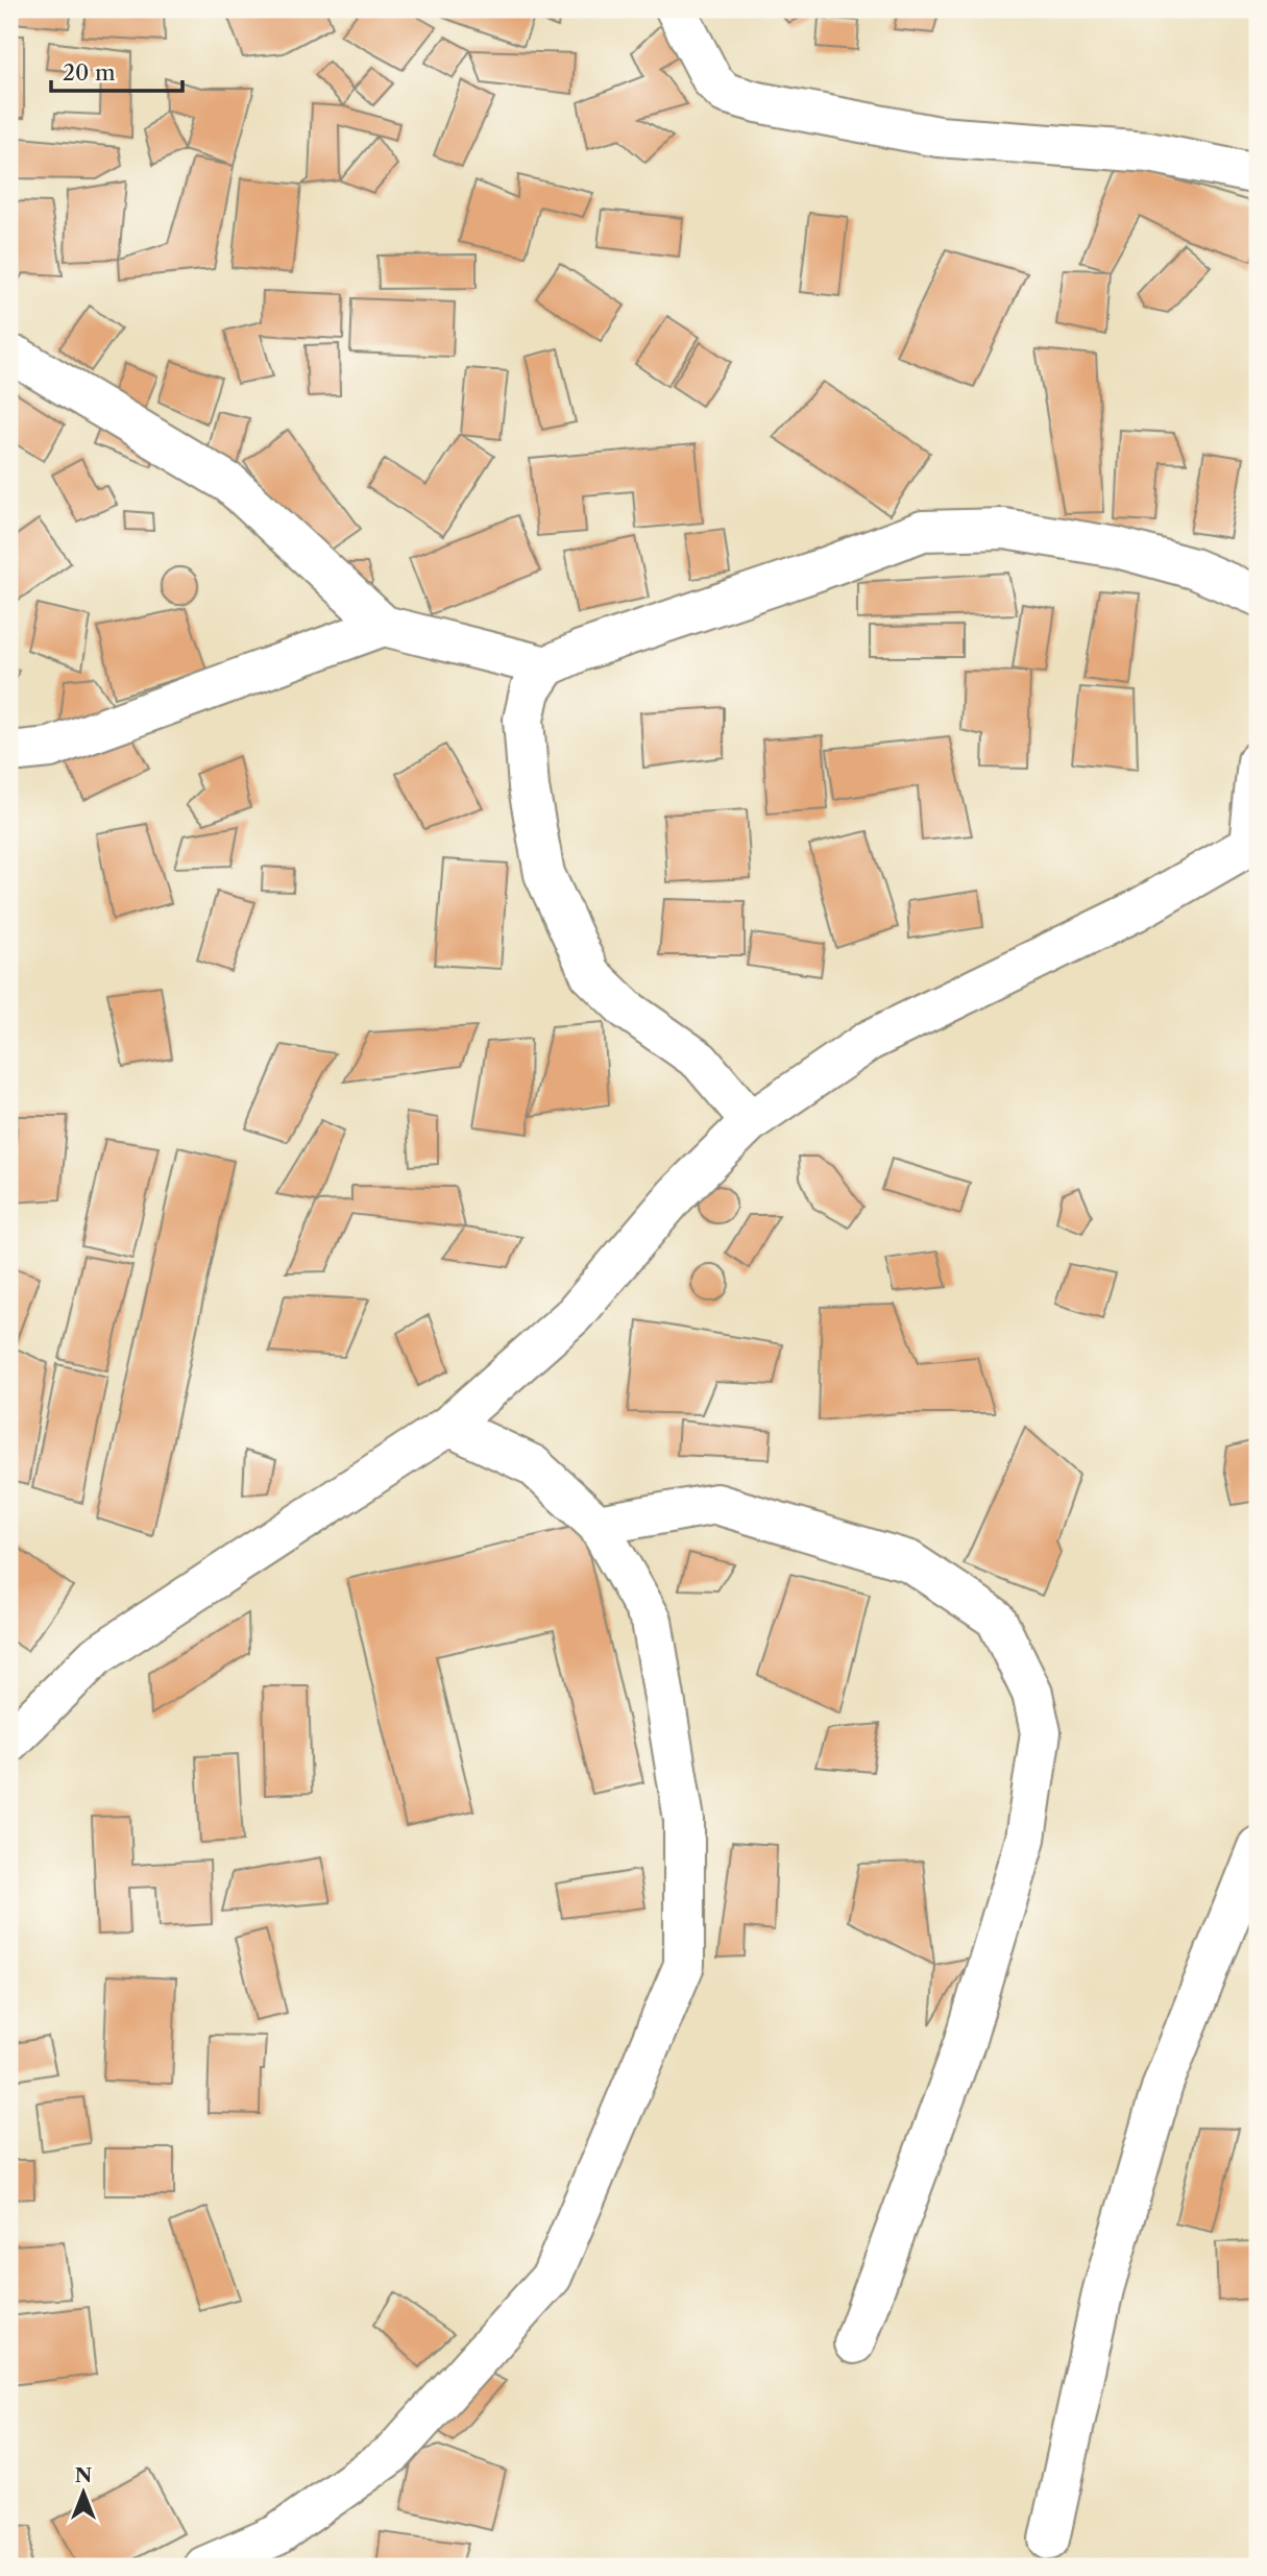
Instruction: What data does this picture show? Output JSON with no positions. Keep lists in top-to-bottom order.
{
  "scale_bar": "20 m",
  "north": "top"
}
